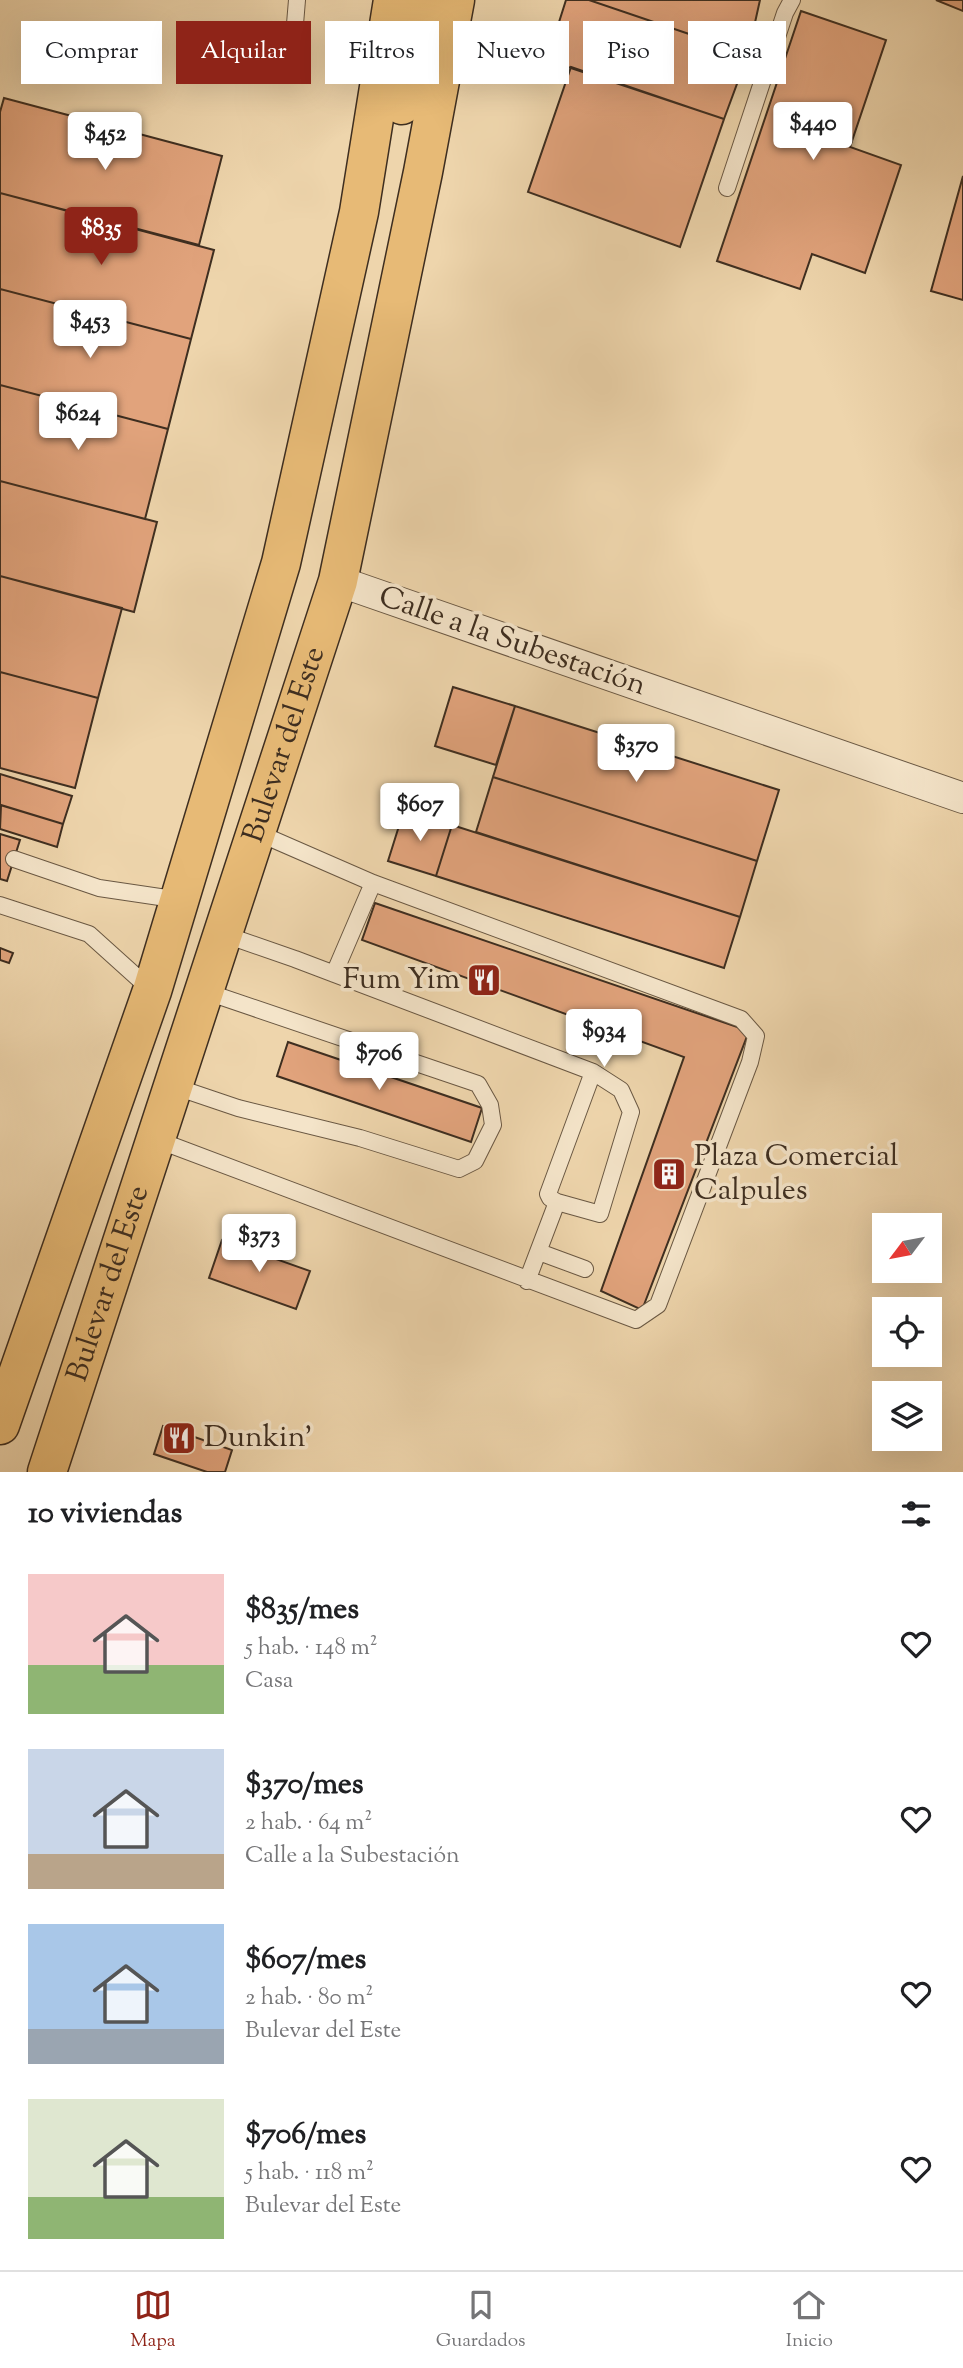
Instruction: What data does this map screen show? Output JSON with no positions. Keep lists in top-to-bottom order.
{
  "streets": {
    "highway": ["Bulevar del Este"],
    "street": ["Calle a la Subestación"]
  },
  "crossings": [
    ["Calle a la Subestación", "Bulevar del Este"]
  ],
  "places": {
    "restaurant": ["Fum Yim", "Dunkin'"],
    "building": ["Plaza Comercial Calpules"]
  },
  "north": "bottom left",
  "page": {
    "chip": [
      "Comprar",
      "Alquilar",
      "Filtros",
      "Nuevo",
      "Piso",
      "Casa"
    ],
    "price": [
      "$440",
      "$452",
      "$835",
      "$453",
      "$624",
      "$370",
      "$607",
      "$934",
      "$706",
      "$373"
    ],
    "heading": "10 viviendas",
    "list": [
      {
        "name": "$835/mes",
        "note": "5 hab. · 148 m² · Casa"
      },
      {
        "name": "$370/mes",
        "note": "2 hab. · 64 m² · Calle a la Subestación"
      },
      {
        "name": "$607/mes",
        "note": "2 hab. · 80 m² · Bulevar del Este"
      },
      {
        "name": "$706/mes",
        "note": "5 hab. · 118 m² · Bulevar del Este"
      }
    ],
    "tabs": ["Mapa", "Guardados", "Inicio"]
  }
}
